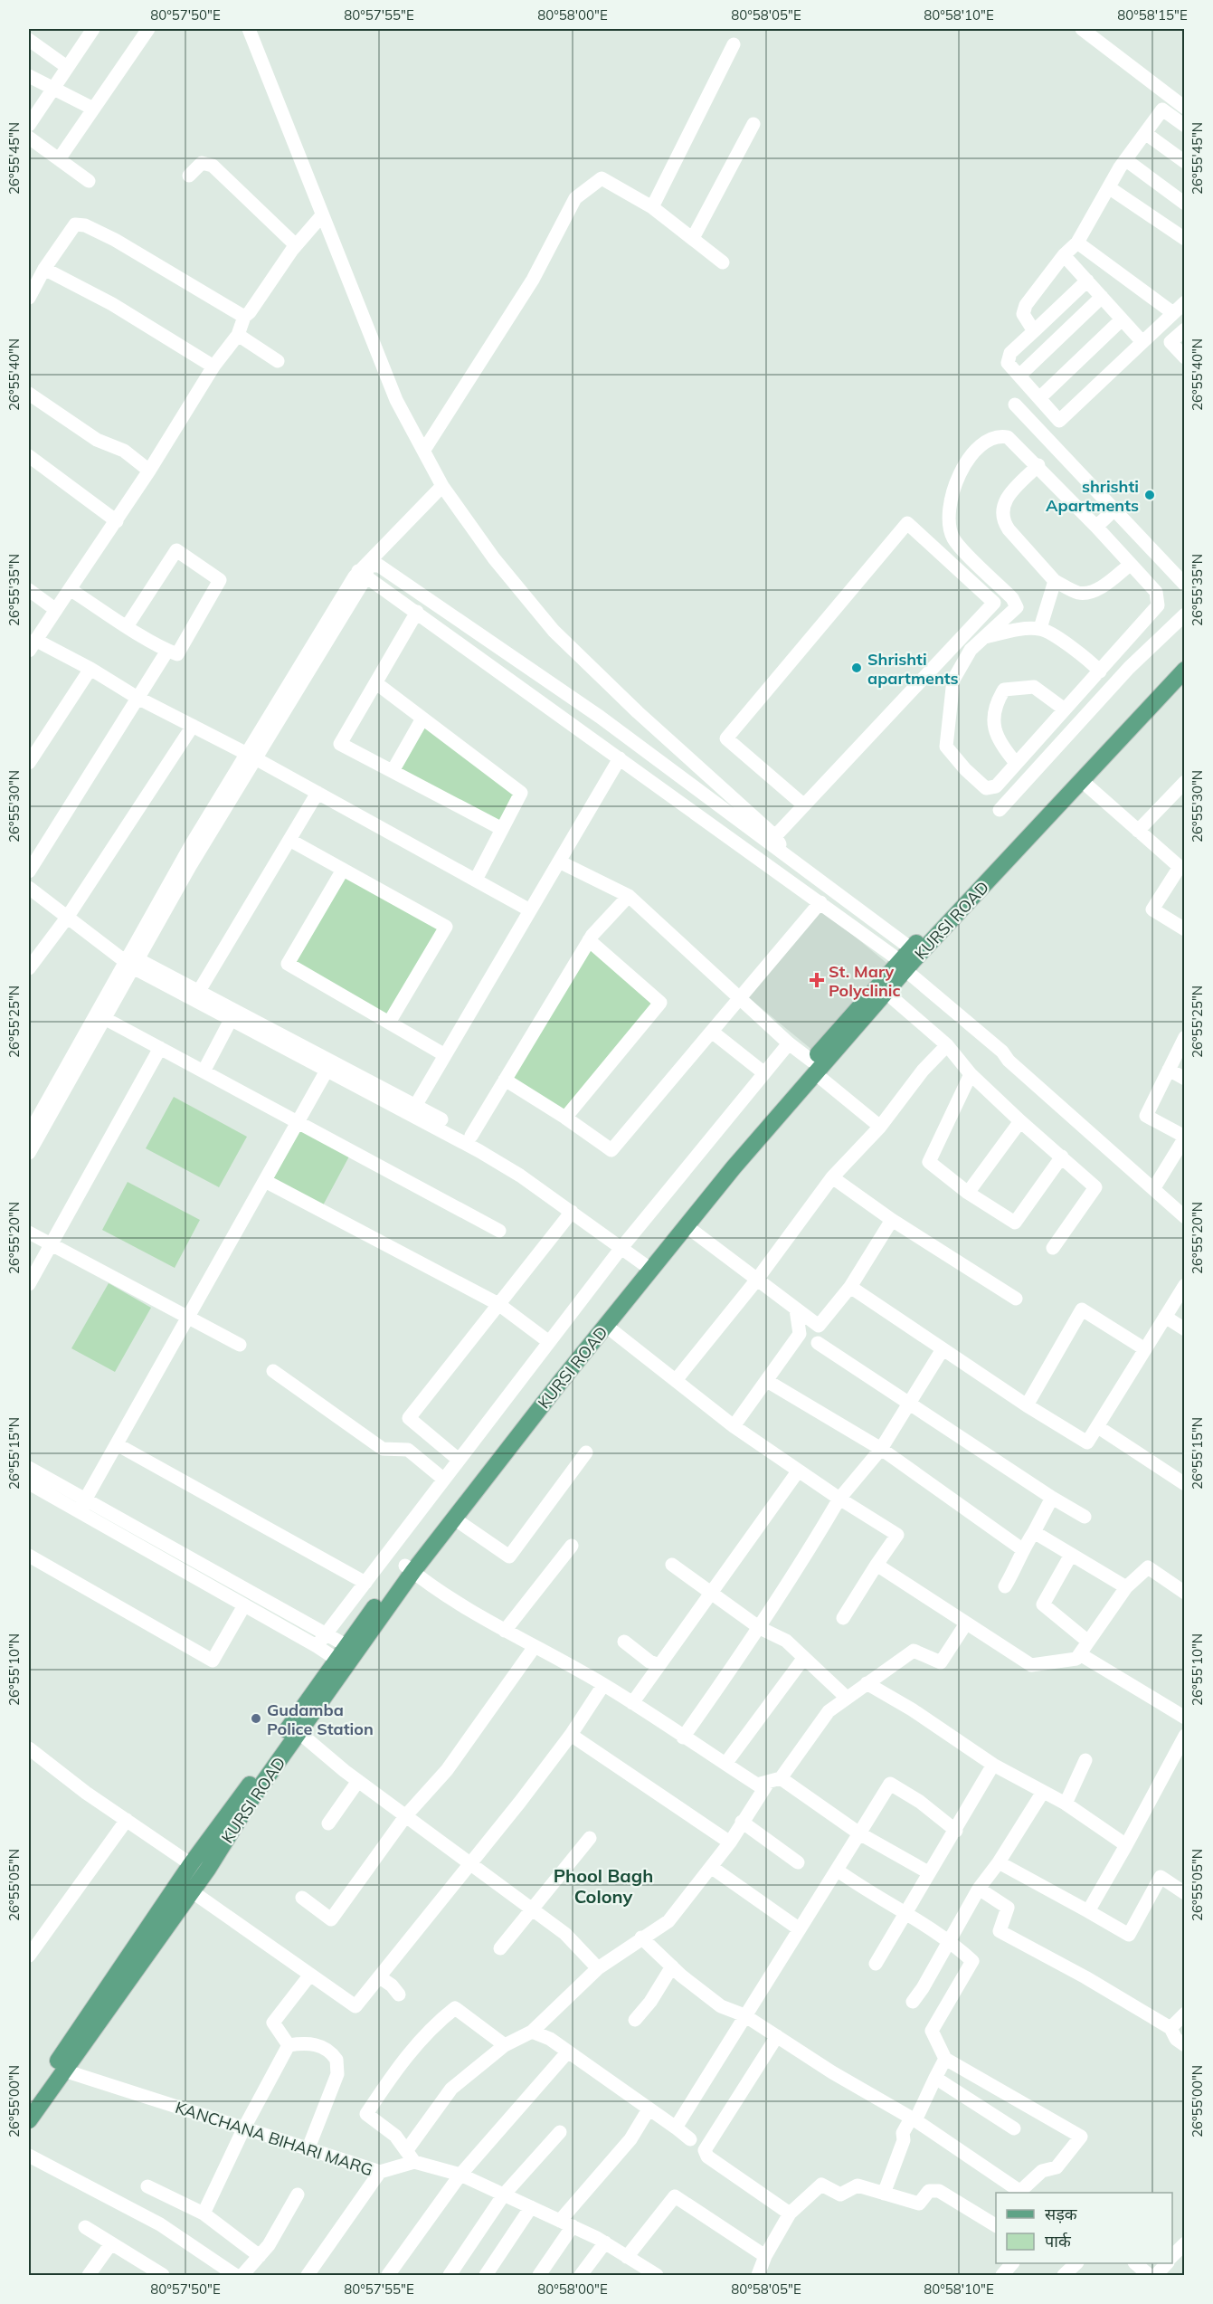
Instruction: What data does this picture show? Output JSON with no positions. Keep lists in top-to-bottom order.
{
  "streets": {
    "main road": ["KURSI ROAD"],
    "street": ["KANCHANA BIHARI MARG"]
  },
  "crossings": [
    ["KURSI ROAD", "KANCHANA BIHARI MARG"]
  ],
  "districts": ["Phool Bagh Colony"],
  "places": {
    "other": ["shrishti Apartments", "Shrishti apartments", "Gudamba Police Station"],
    "health": ["St. Mary Polyclinic"]
  },
  "legend": ["सड़क", "पार्क"],
  "coordinates": [
    "80°57'50\"E",
    "80°57'55\"E",
    "80°58'00\"E",
    "80°58'05\"E",
    "80°58'10\"E",
    "80°58'15\"E",
    "26°55'45\"N",
    "26°55'40\"N",
    "26°55'35\"N",
    "26°55'30\"N",
    "26°55'25\"N",
    "26°55'20\"N",
    "26°55'15\"N",
    "26°55'10\"N",
    "26°55'05\"N",
    "26°55'00\"N"
  ]
}
